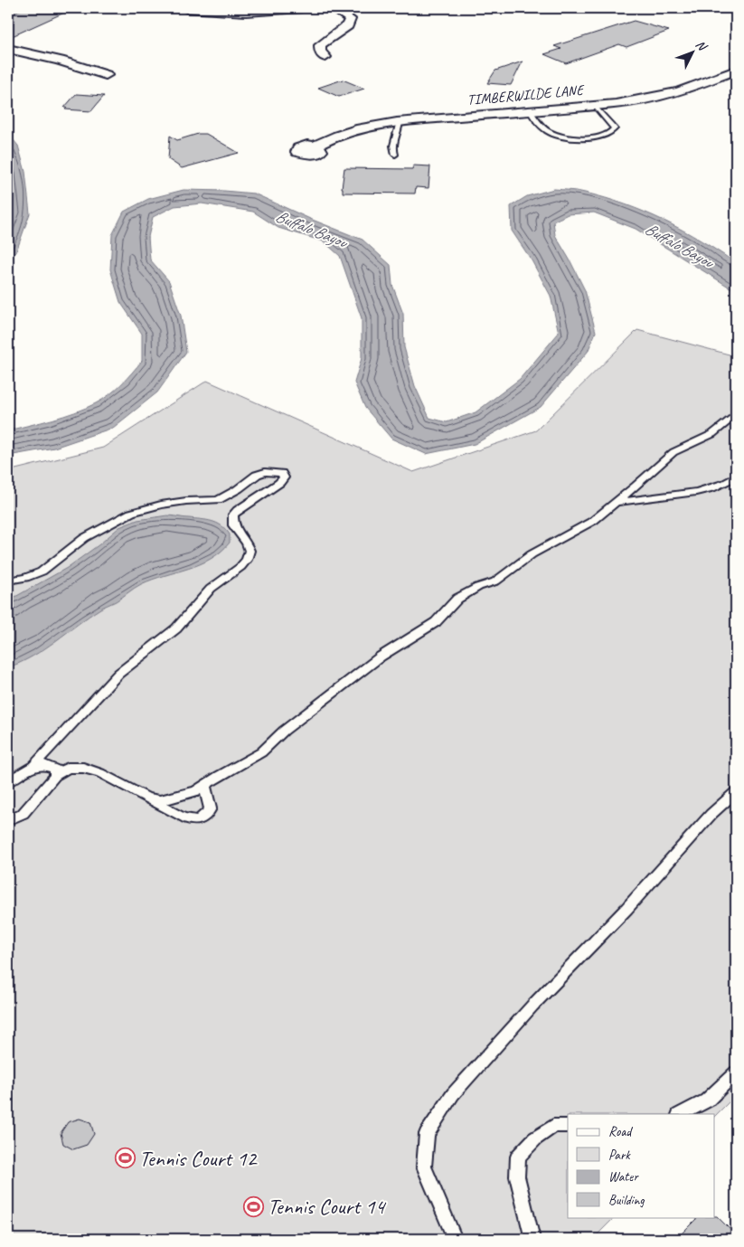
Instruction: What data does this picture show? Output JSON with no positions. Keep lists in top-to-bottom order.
{
  "streets": {
    "street": ["TIMBERWILDE LANE"]
  },
  "water": ["Buffalo Bayou"],
  "places": {
    "sports": ["Tennis Court 12", "Tennis Court 14"]
  },
  "legend": [
    "Road",
    "Park",
    "Water",
    "Building"
  ],
  "north": "top right"
}
